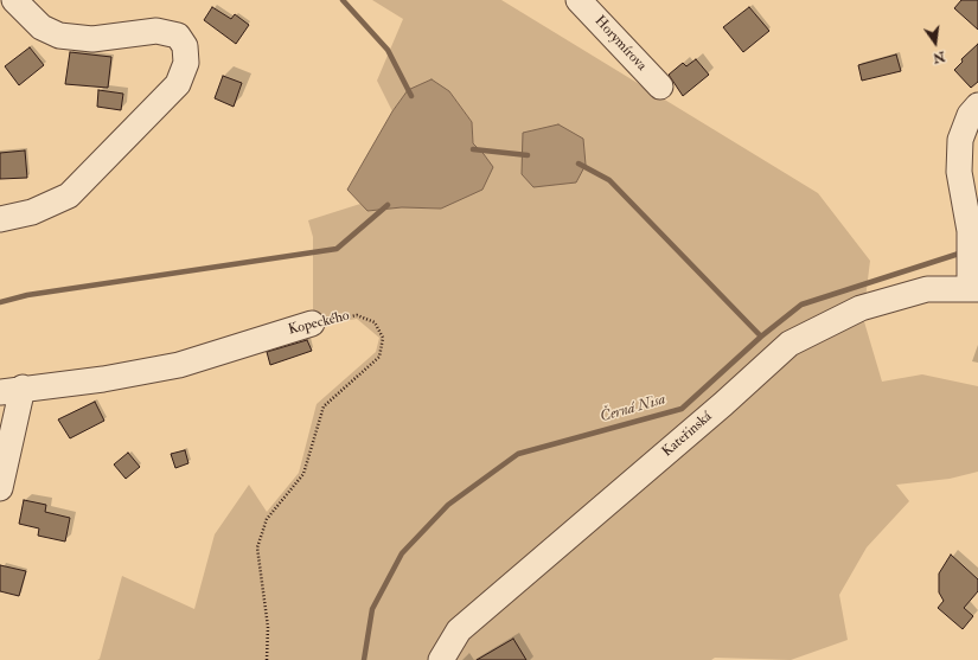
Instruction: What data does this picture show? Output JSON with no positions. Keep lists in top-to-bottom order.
{
  "streets": {
    "street": ["Horymírova", "Kopeckého", "Kateřinská"]
  },
  "water": ["Černá Nisa"],
  "north": "bottom"
}
